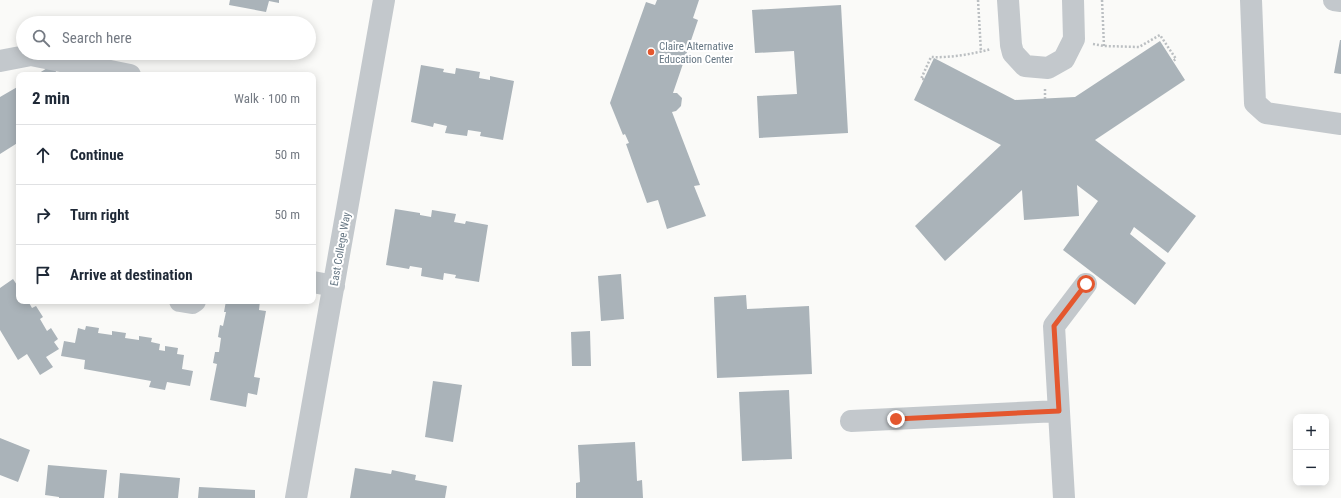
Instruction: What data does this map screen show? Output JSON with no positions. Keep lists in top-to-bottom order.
{
  "streets": {
    "street": ["East College Way"]
  },
  "places": ["Claire Alternative Education Center"],
  "page": {
    "search": "Search here",
    "heading": ["2 min", "Walk · 100 m"],
    "list": [
      ["Continue", "50 m"],
      ["Turn right", "50 m"],
      "Arrive at destination"
    ],
    "map_buttons": ["+", "−"]
  }
}
